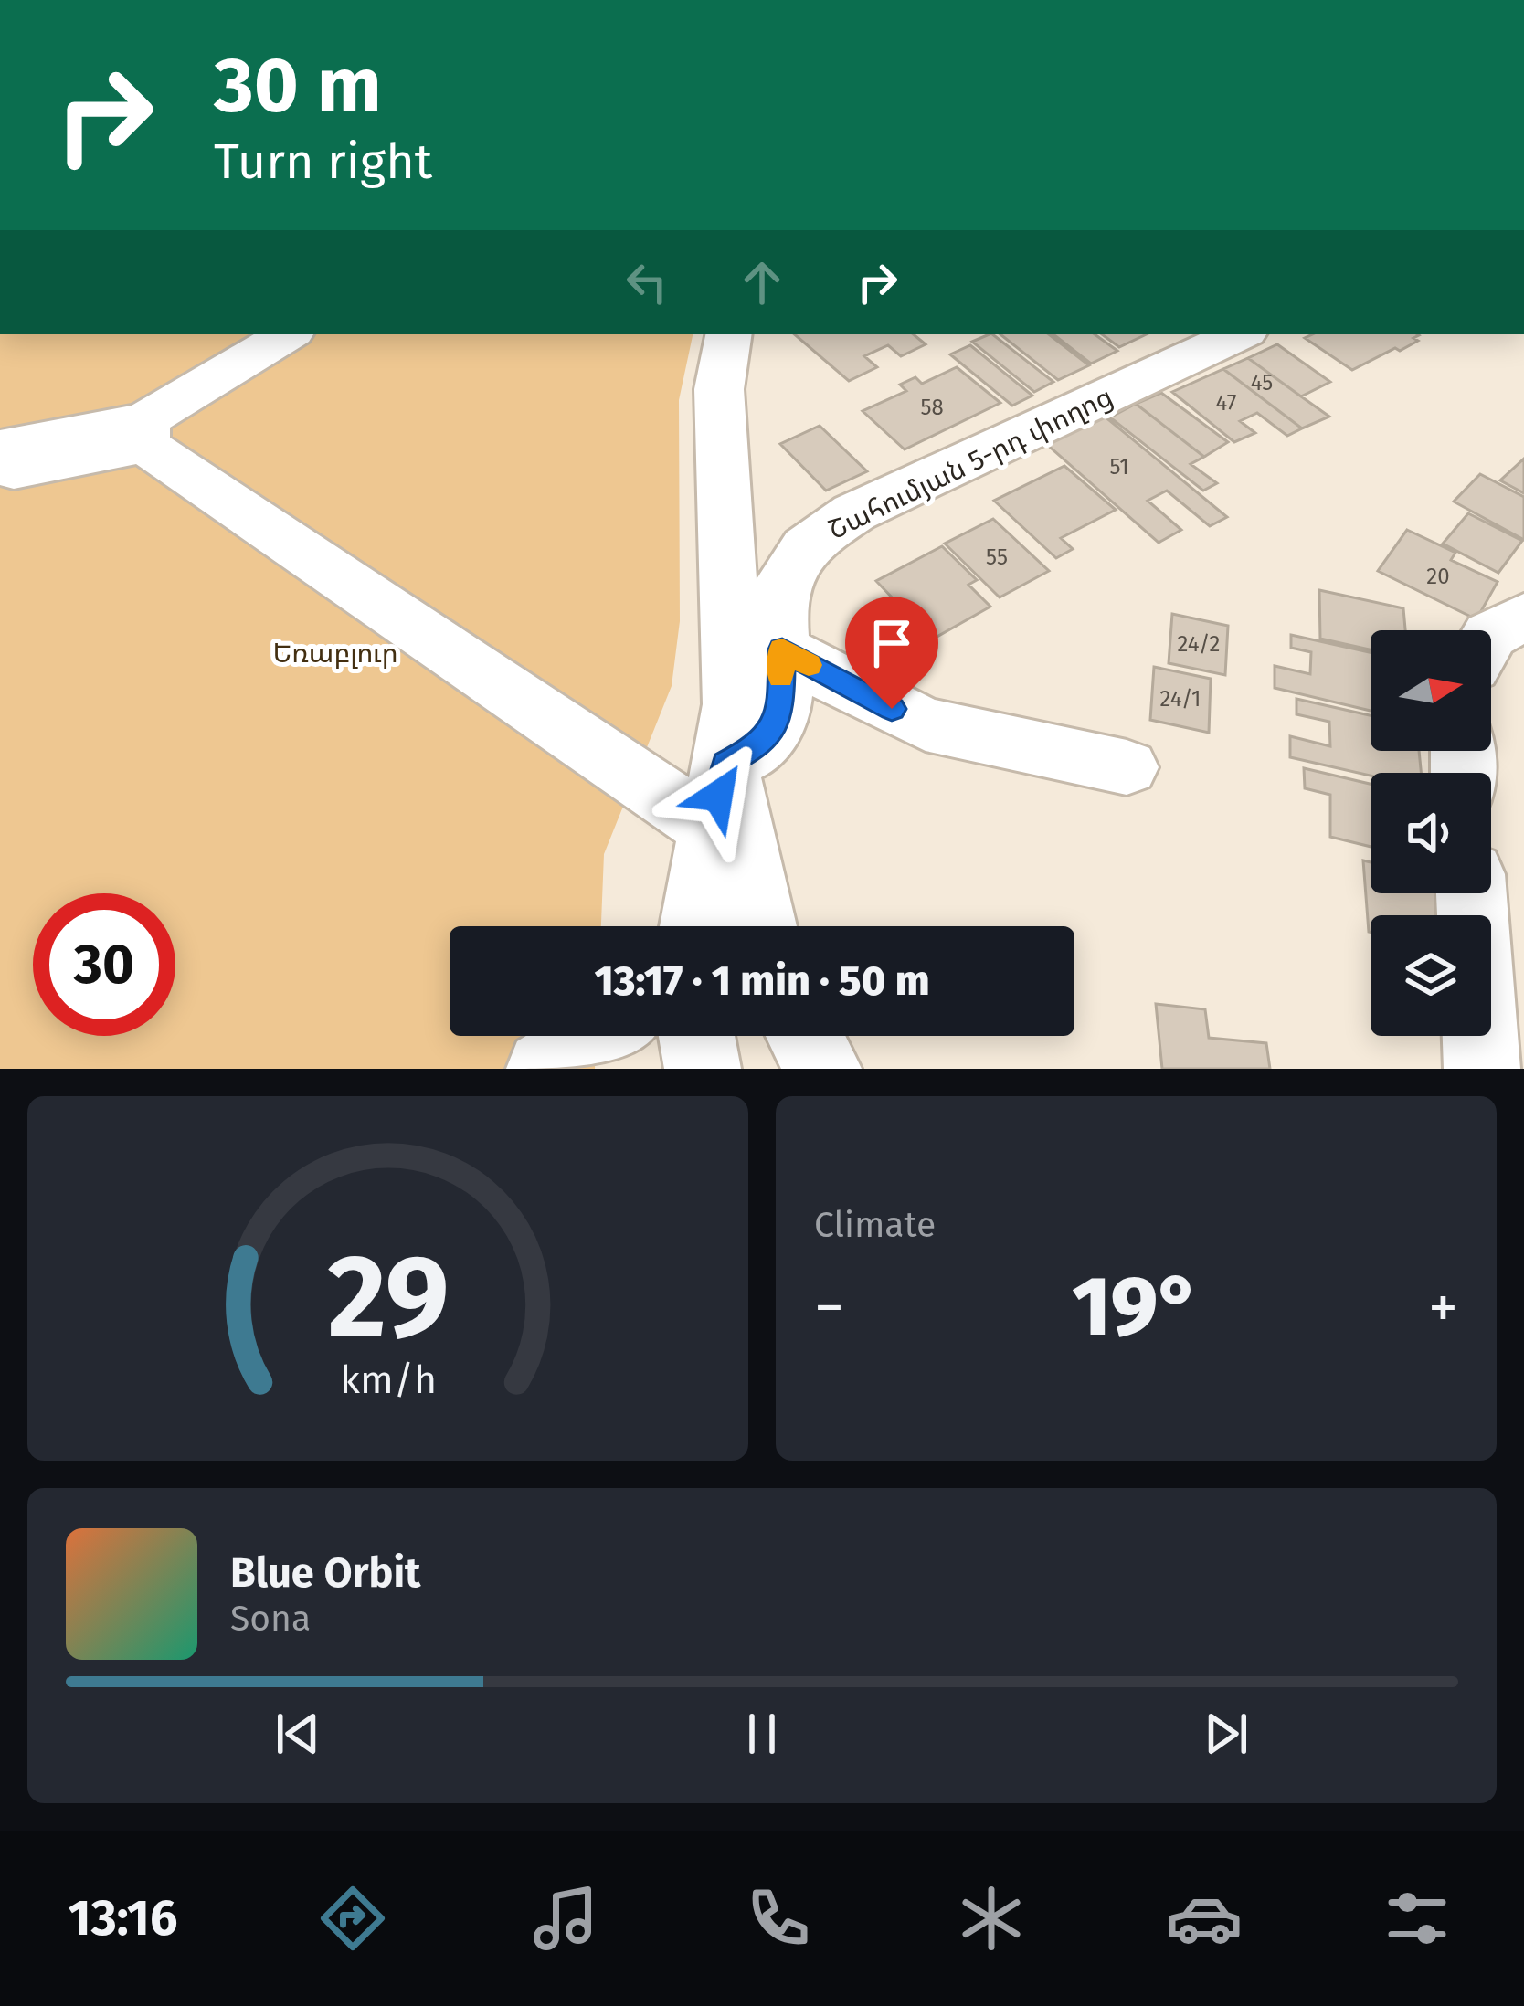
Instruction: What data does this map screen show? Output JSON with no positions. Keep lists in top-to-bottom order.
{
  "streets": {
    "street": ["Շահումյան 5-րդ փողոց"]
  },
  "parks": ["Եռաբլուր"],
  "house_numbers": [
    "45",
    "47",
    "58",
    "51",
    "55",
    "20",
    "24/2",
    "24/1"
  ],
  "north": "right",
  "page": {
    "turn": ["30 m", "Turn right"],
    "limit": "30",
    "trip": "13:17 · 1 min · 50 m",
    "tile": "Climate",
    "heat": ["−", "19°", "+"],
    "song": ["Blue Orbit", "Sona"],
    "tabs": "13:16",
    "gauge": ["29", "km/h"]
  }
}
